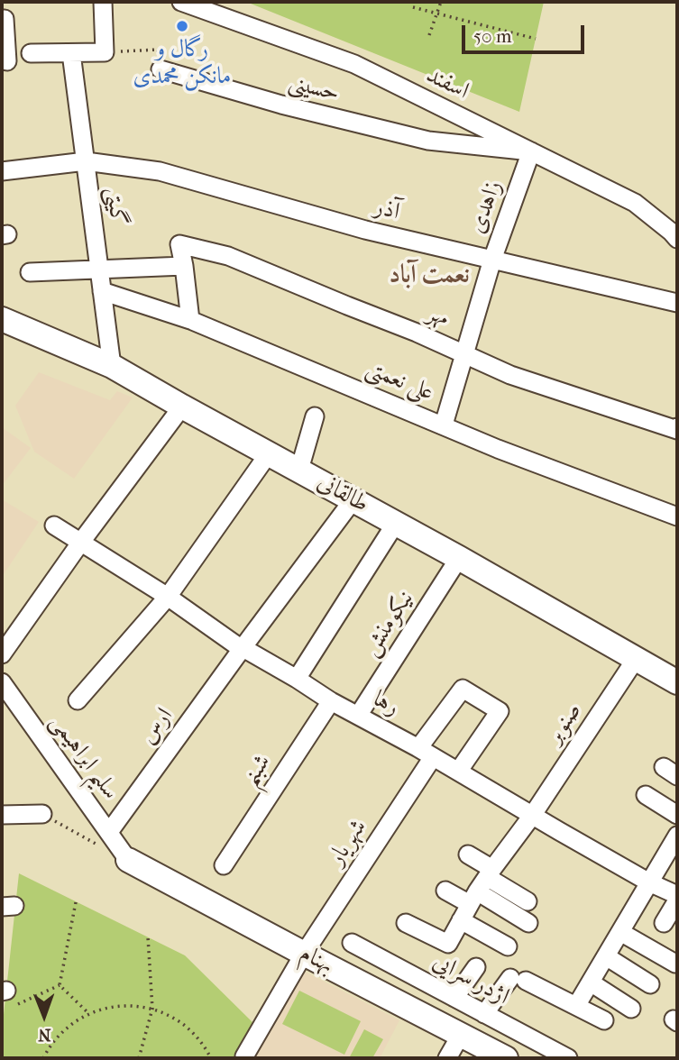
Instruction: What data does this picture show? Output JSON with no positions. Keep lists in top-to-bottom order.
{
  "streets": {
    "street": [
      "اسفند",
      "حسینی",
      "گیتی",
      "زاهدی",
      "آذر",
      "مهر",
      "علی نعمتی",
      "طالقانی",
      "نیکومنش",
      "رها",
      "صنوبر",
      "ارس",
      "سلیم ابراهیمی",
      "شبنم",
      "شهریار",
      "بهنام",
      "اژدر سرایی"
    ]
  },
  "crossings": [
    ["اسفند", "حسینی"],
    ["اسفند", "زاهدی"],
    ["حسینی", "زاهدی"],
    ["گیتی", "آذر"],
    ["گیتی", "علی نعمتی"],
    ["گیتی", "طالقانی"],
    ["زاهدی", "آذر"],
    ["زاهدی", "مهر"],
    ["زاهدی", "علی نعمتی"],
    ["طالقانی", "نیکومنش"],
    ["طالقانی", "صنوبر"],
    ["طالقانی", "ارس"],
    ["نیکومنش", "رها"],
    ["رها", "صنوبر"],
    ["رها", "ارس"],
    ["رها", "شبنم"],
    ["رها", "شهریار"],
    ["ارس", "سلیم ابراهیمی"],
    ["سلیم ابراهیمی", "بهنام"],
    ["شهریار", "بهنام"]
  ],
  "districts": ["نعمت آباد"],
  "places": ["رگال و مانکن محمدی"],
  "scale_bar": "50 m",
  "north": "bottom"
}
